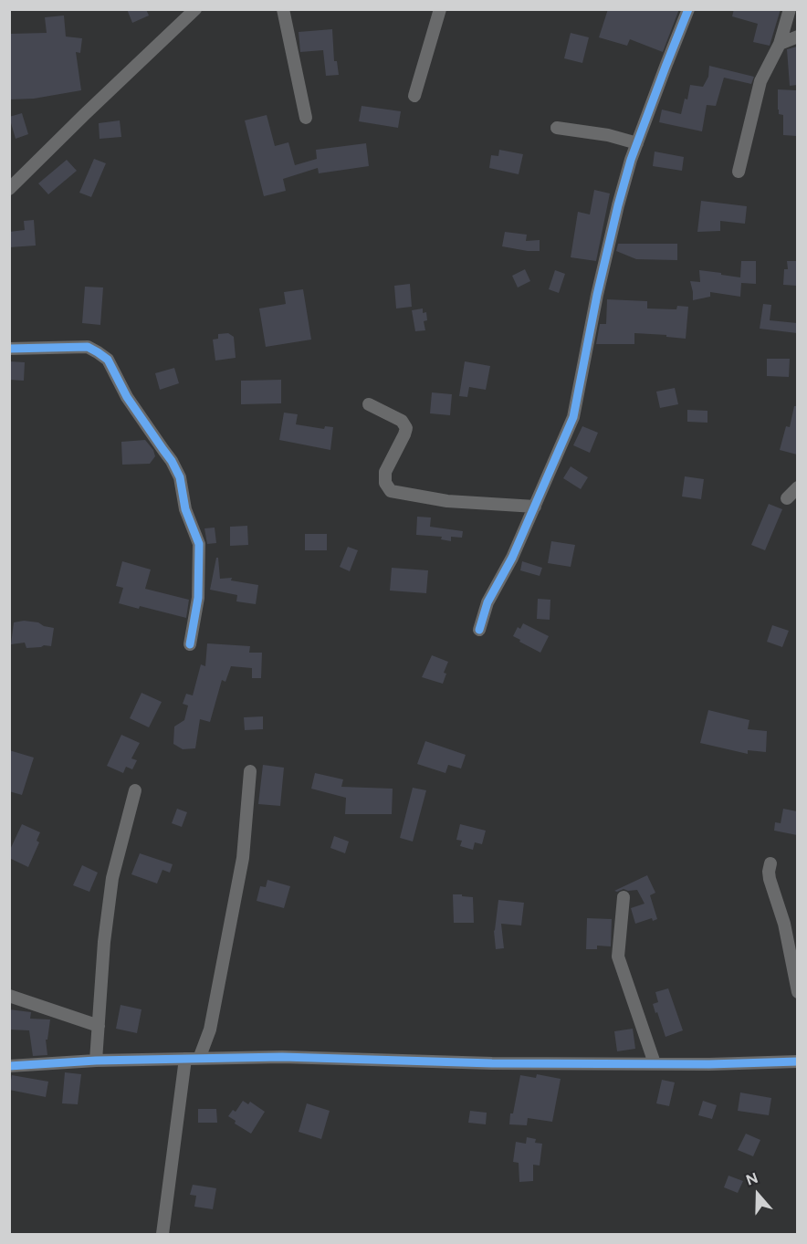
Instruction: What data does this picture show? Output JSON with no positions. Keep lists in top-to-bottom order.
{
  "north": "top"
}
